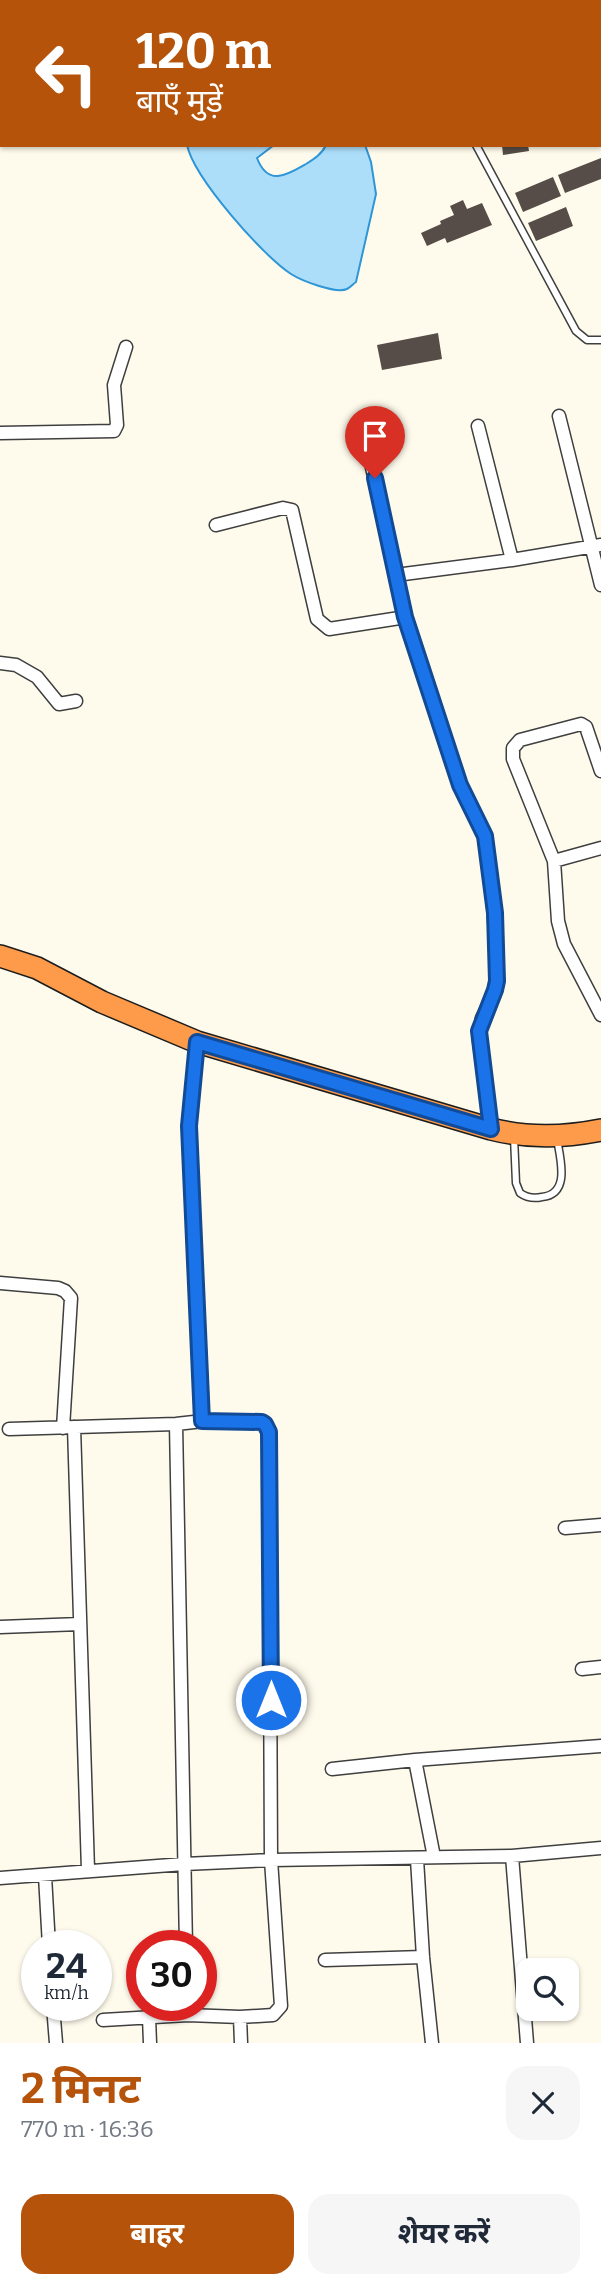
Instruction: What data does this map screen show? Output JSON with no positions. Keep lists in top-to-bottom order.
{
  "page": {
    "turn": ["120 m", "बाएँ मुड़ें"],
    "speed": "24 km/h",
    "limit": "30",
    "heading": ["2 मिनट", "770 m · 16:36"],
    "buttons": ["बाहर", "शेयर करें"]
  }
}
